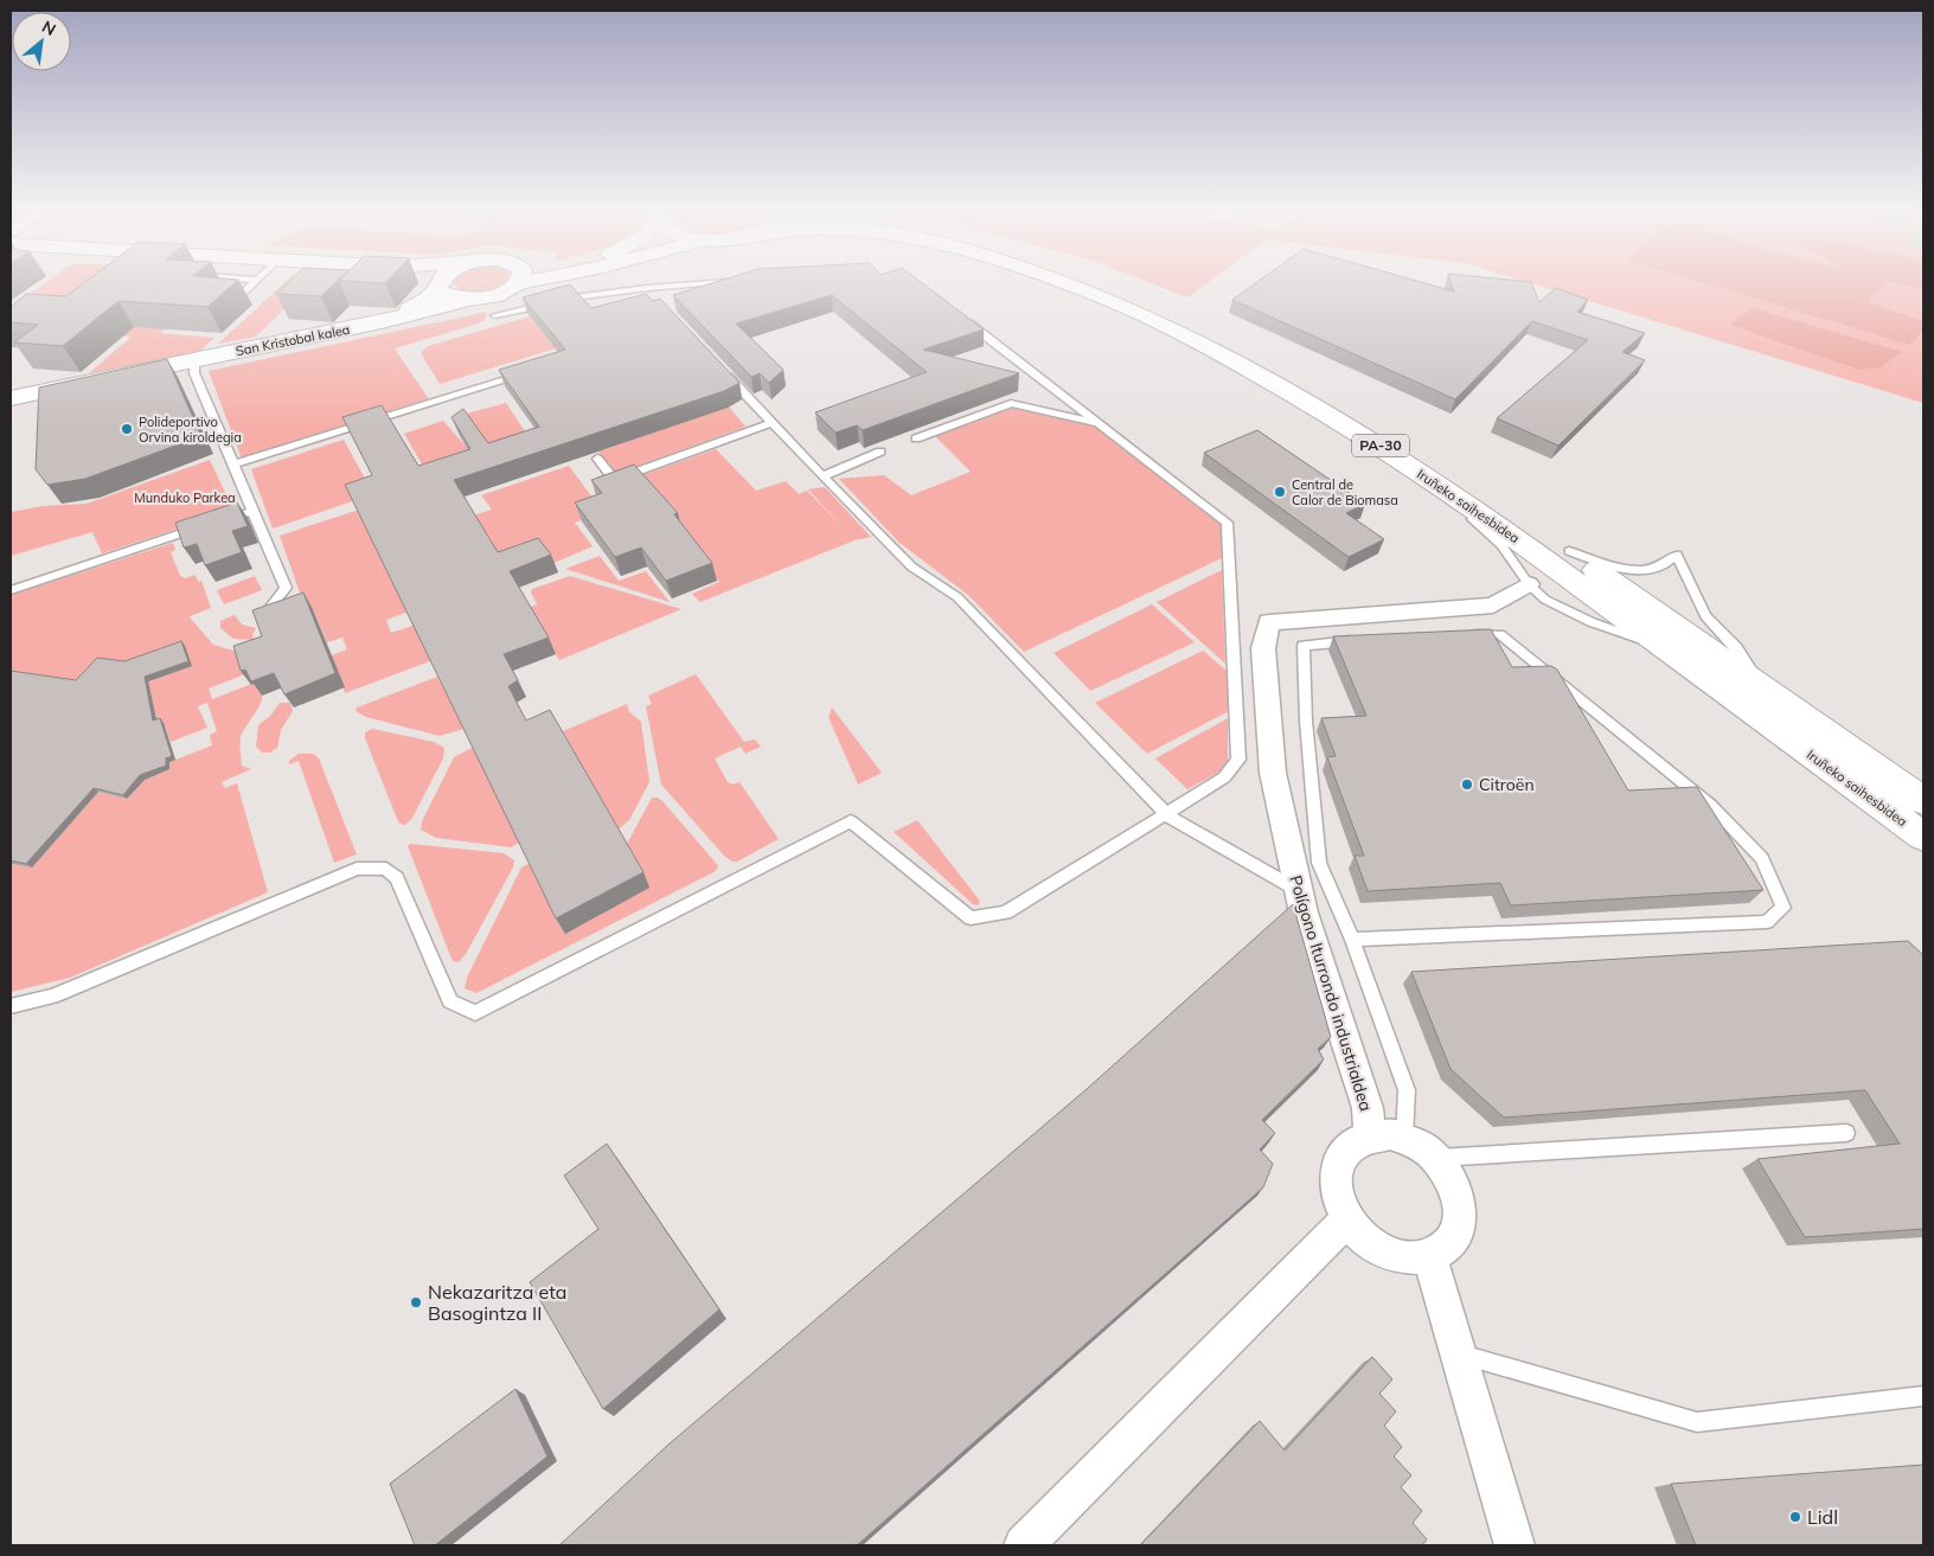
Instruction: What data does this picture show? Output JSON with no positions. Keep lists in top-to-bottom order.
{
  "streets": {
    "main road": ["San Kristobal kalea", "PA-30", "Iruñeko saihesbidea"],
    "street": ["Polígono Iturrondo industrialdea"]
  },
  "parks": ["Munduko Parkea"],
  "places": [
    "Polideportivo Orvina kiroldegia",
    "Central de Calor de Biomasa",
    "Citroën",
    "Nekazaritza eta Basogintza II",
    "Lidl"
  ],
  "north": "top right"
}
